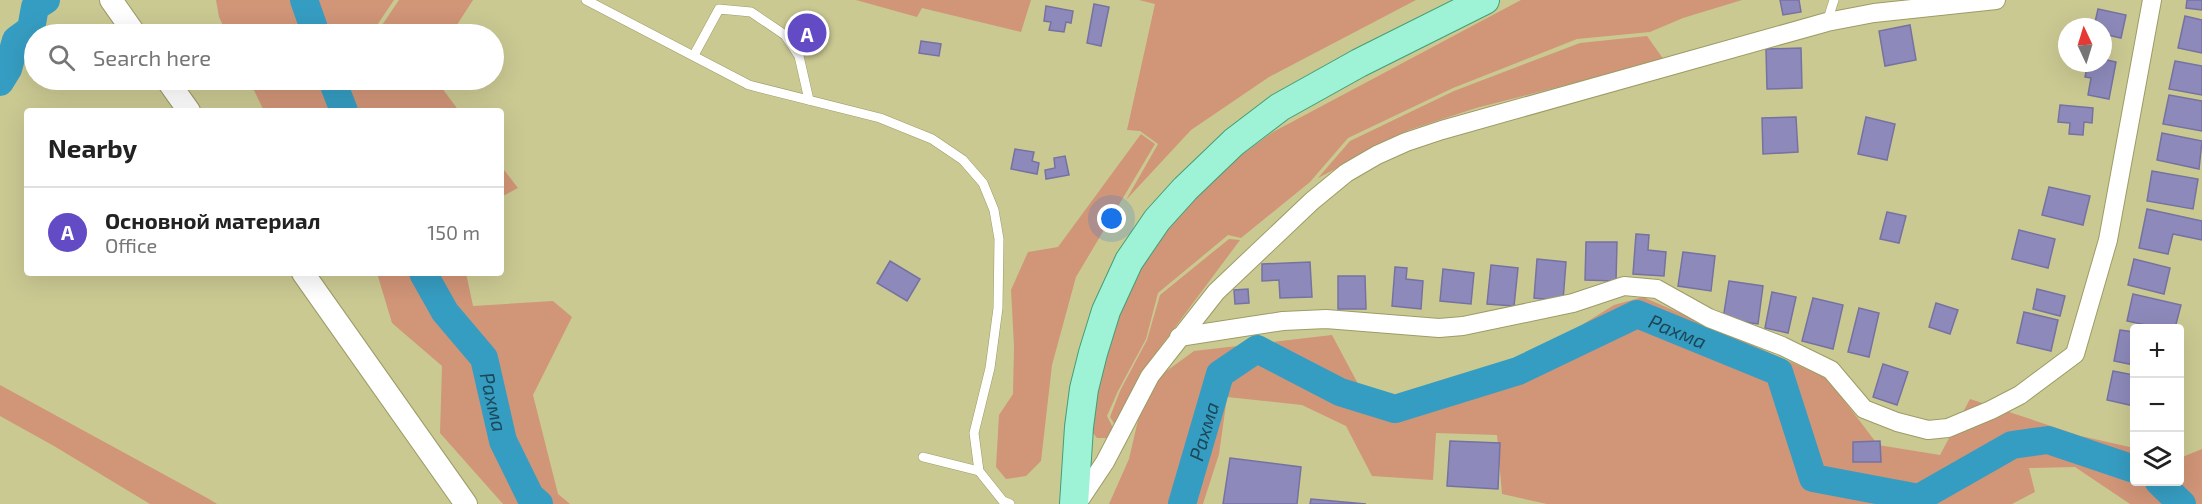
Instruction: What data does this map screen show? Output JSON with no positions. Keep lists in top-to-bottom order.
{
  "water": ["Рахма"],
  "north": "top",
  "page": {
    "pins": "A",
    "search": "Search here",
    "heading": "Nearby",
    "list": [
      {
        "mark": "A",
        "name": "Основной материал",
        "note": "Office",
        "value": "150 m"
      }
    ],
    "map_buttons": ["+", "−"]
  }
}
